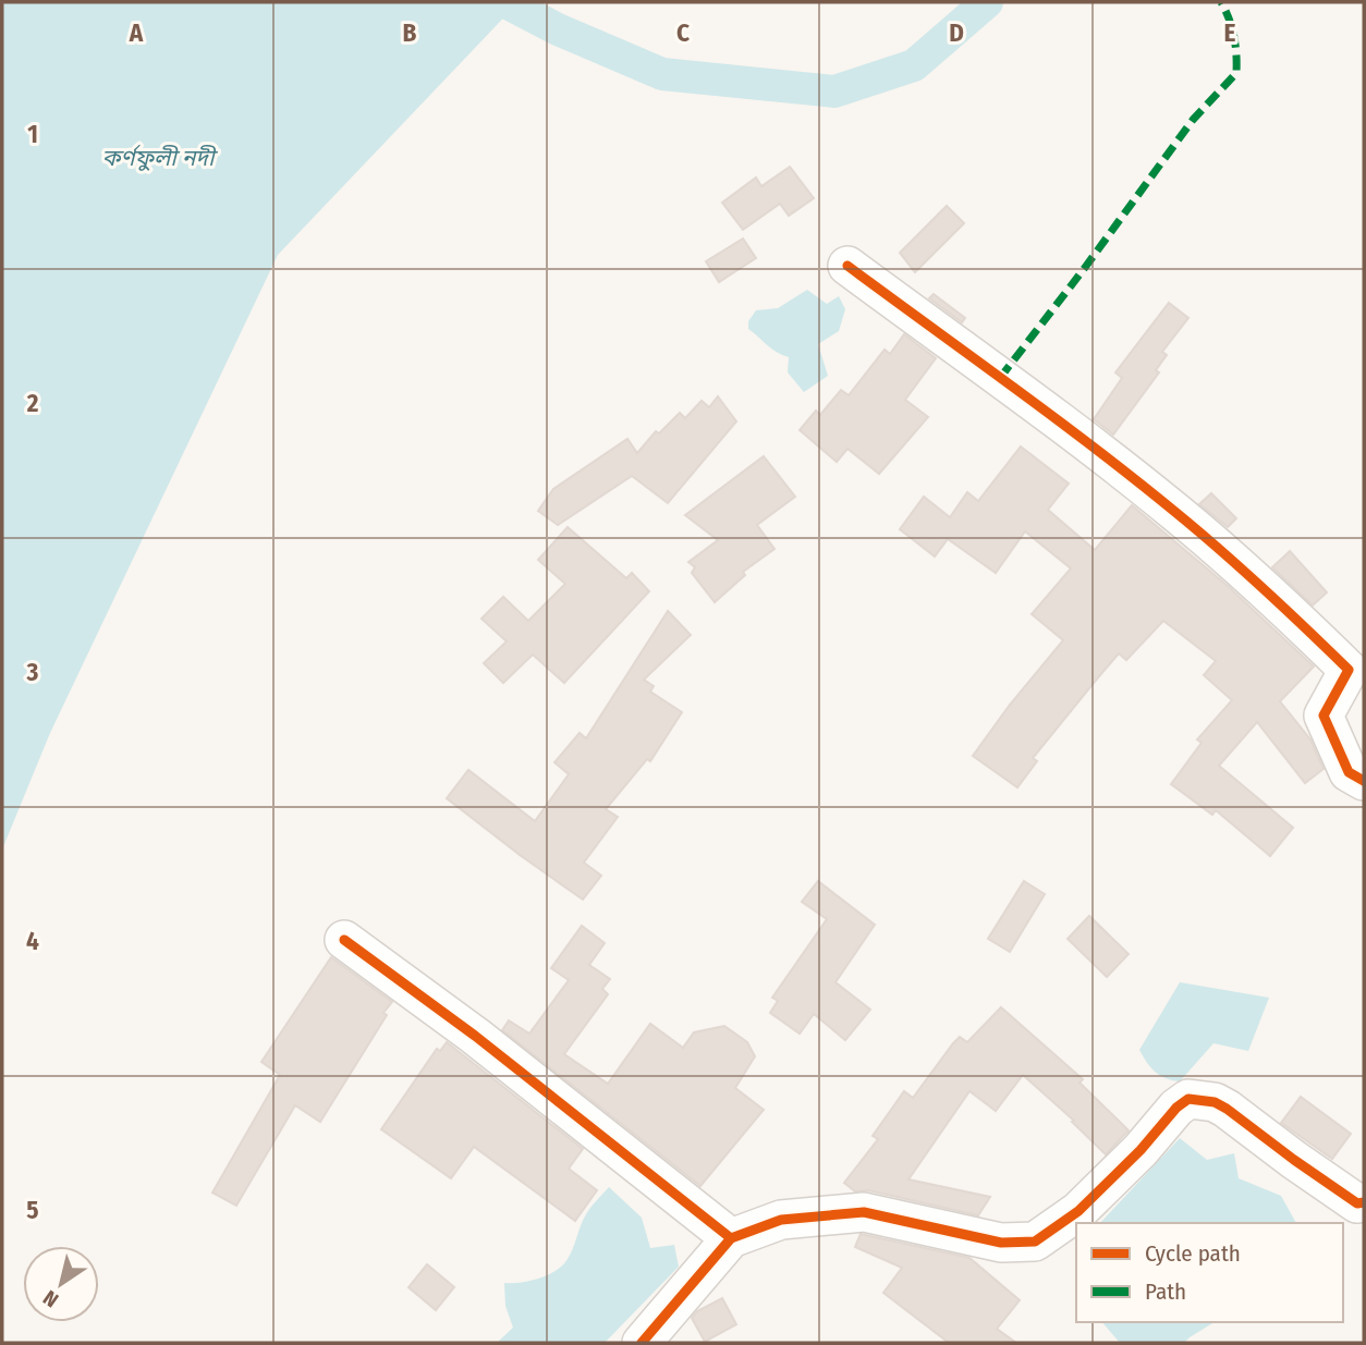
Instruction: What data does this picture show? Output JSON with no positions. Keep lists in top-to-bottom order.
{
  "water": ["কর্ণফুলী নদী"],
  "legend": ["Cycle path", "Path"],
  "north": "bottom left",
  "grid": {
    "columns": [
      "A",
      "B",
      "C",
      "D",
      "E"
    ],
    "rows": [
      "1",
      "2",
      "3",
      "4",
      "5"
    ]
  }
}
